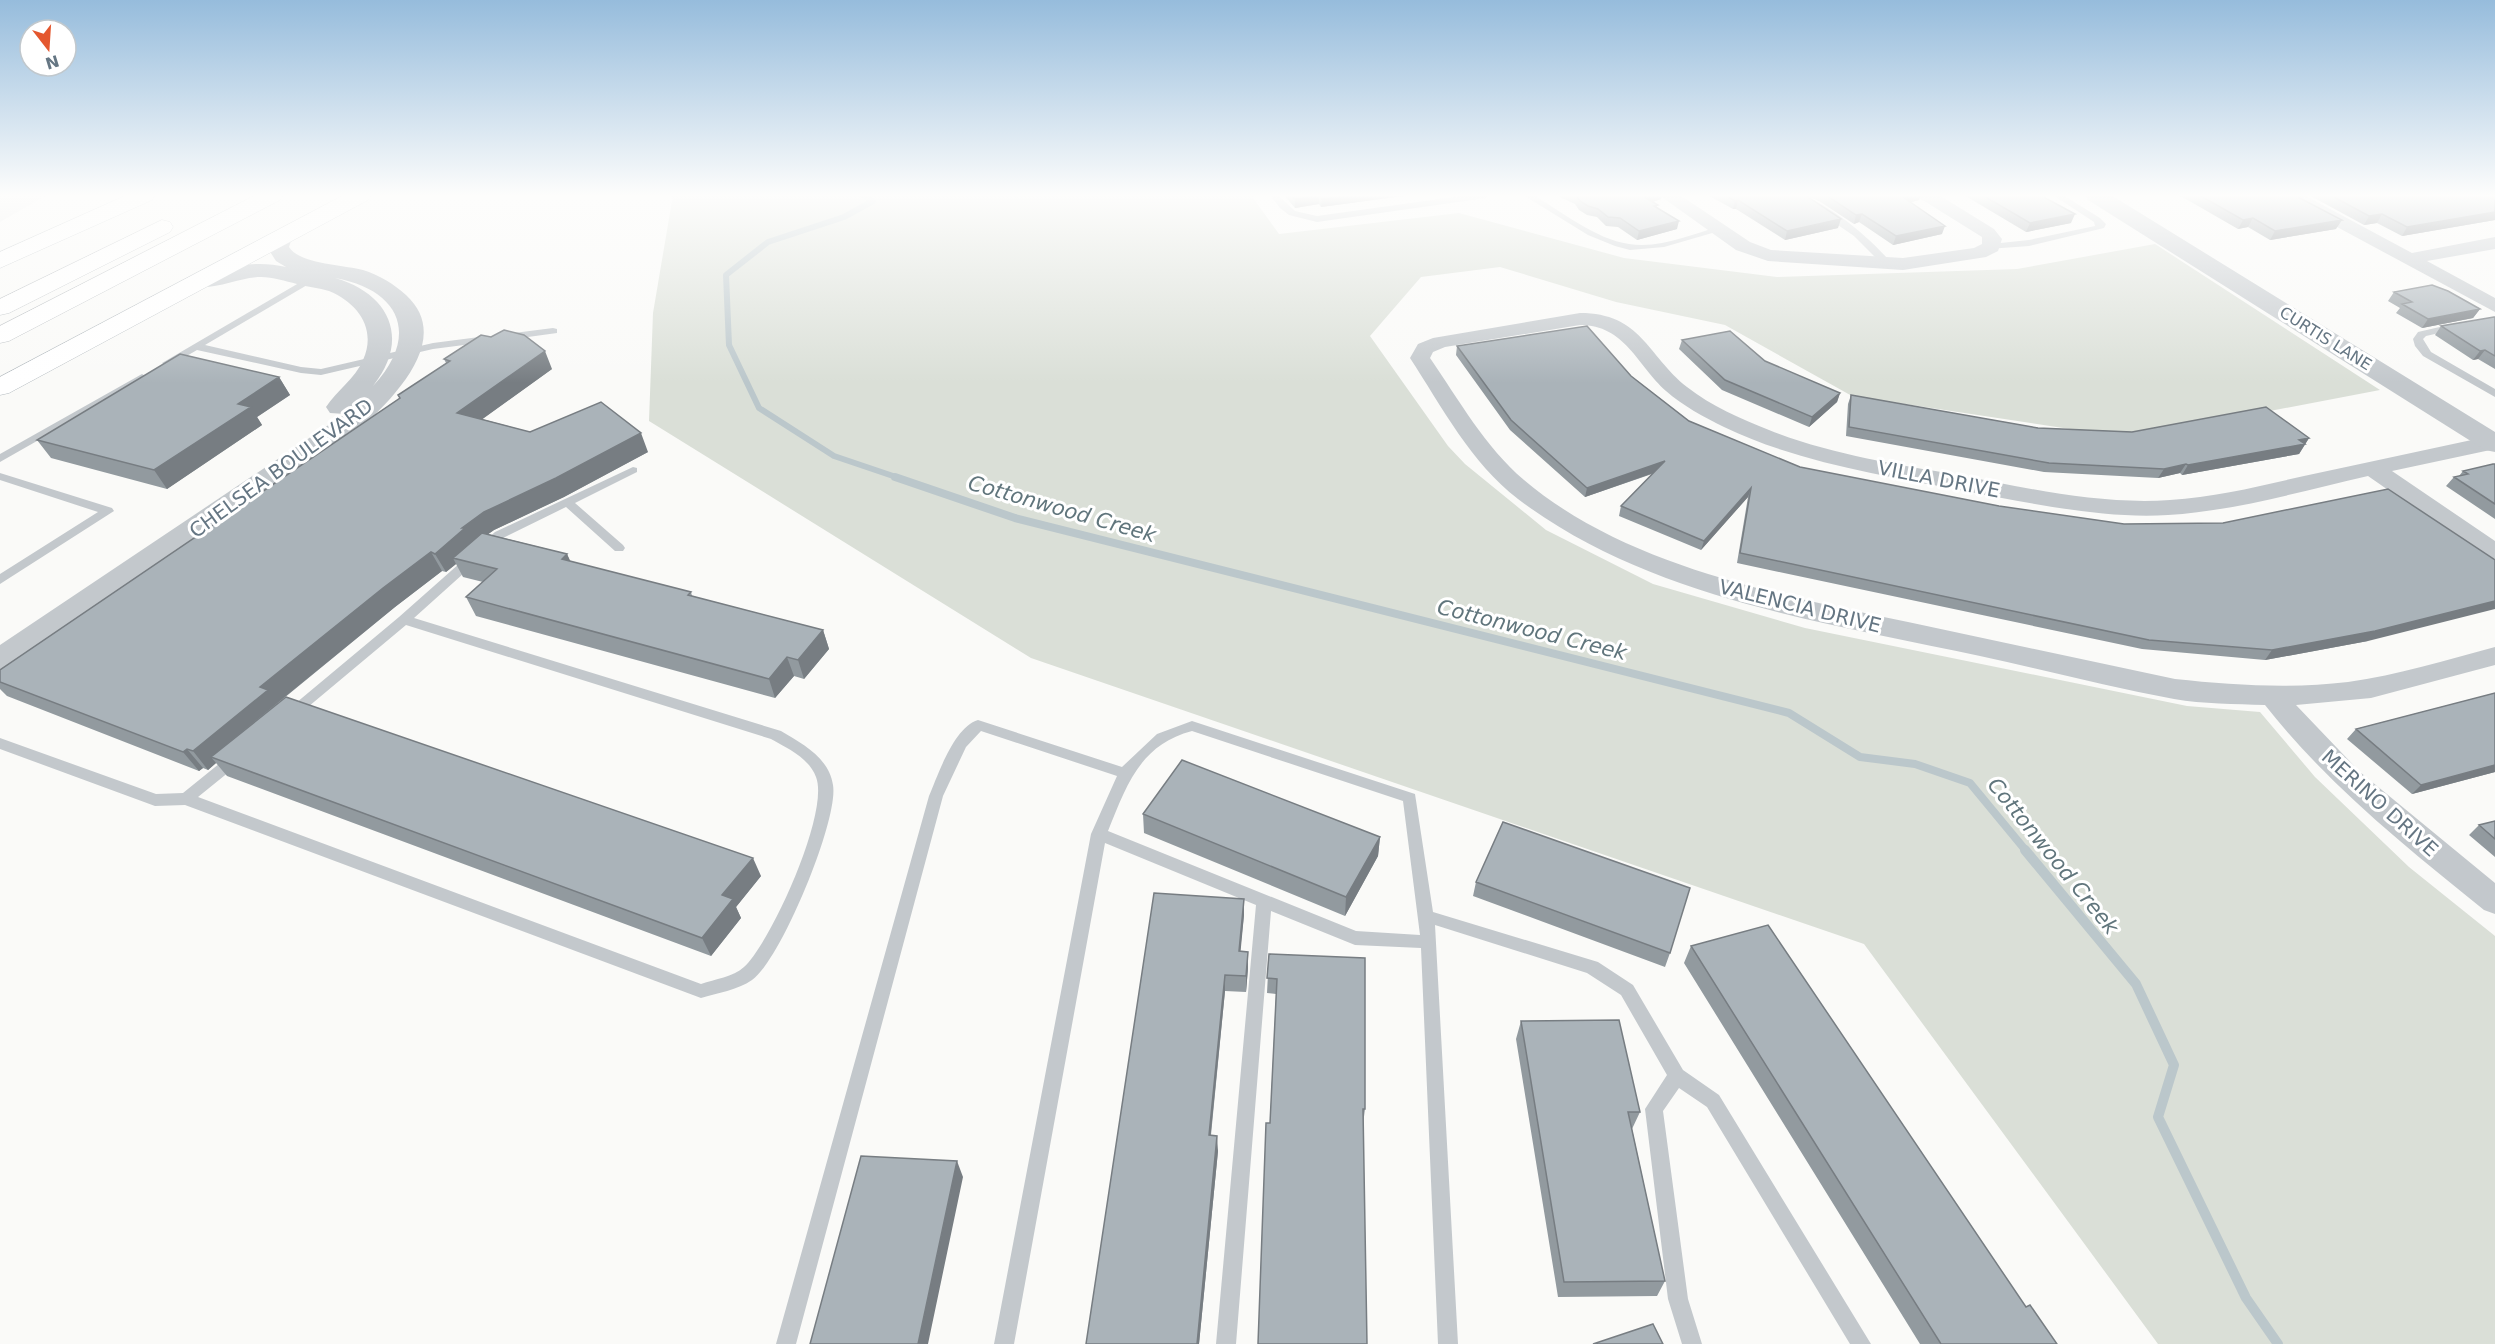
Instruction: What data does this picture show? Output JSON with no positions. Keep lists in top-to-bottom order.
{
  "streets": {
    "street": [
      "CURTIS LANE",
      "CHELSEA BOULEVARD",
      "VILLA DRIVE",
      "VALENCIA DRIVE",
      "MERINO DRIVE"
    ]
  },
  "crossings": [
    ["CURTIS LANE", "VILLA DRIVE"],
    ["VILLA DRIVE", "VALENCIA DRIVE"],
    ["VALENCIA DRIVE", "MERINO DRIVE"]
  ],
  "water": ["Cottonwood Creek"],
  "north": "bottom"
}
